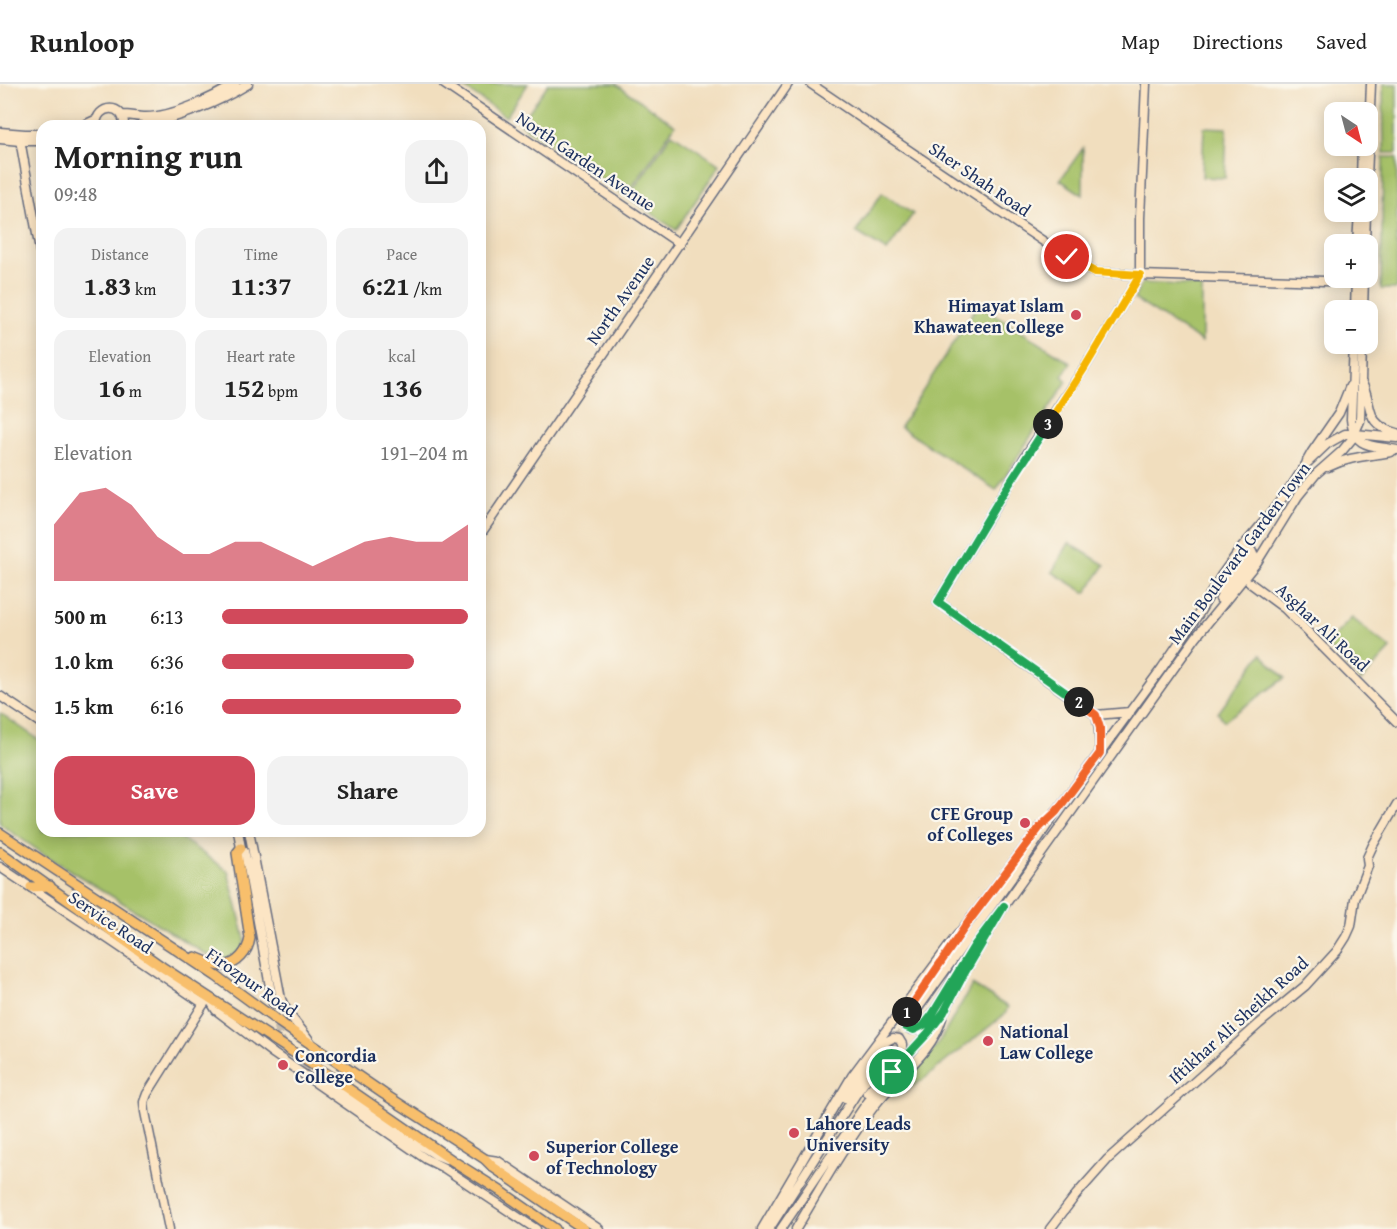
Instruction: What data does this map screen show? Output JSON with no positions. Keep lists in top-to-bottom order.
{
  "streets": {
    "main road": [
      "North Garden Avenue",
      "Sher Shah Road",
      "North Avenue",
      "Main Boulevard Garden Town",
      "Asghar Ali Road",
      "Service Road",
      "Firozpur Road",
      "Iftikhar Ali Sheikh Road"
    ]
  },
  "crossings": [
    ["North Garden Avenue", "North Avenue"],
    ["Service Road", "Firozpur Road"]
  ],
  "places": [
    "Himayat Islam Khawateen College",
    "CFE Group of Colleges",
    "National Law College",
    "Concordia College",
    "Lahore Leads University",
    "Superior College of Technology"
  ],
  "north": "bottom right",
  "page": {
    "header": "Runloop",
    "nav": ["Map", "Directions", "Saved"],
    "map_buttons": ["+", "−"],
    "heading": ["Morning run", "09:48"],
    "stats": [
      ["Distance", "1.83 km"],
      ["Time", "11:37"],
      ["Pace", "6:21 /km"],
      ["Elevation", "16 m"],
      ["Heart rate", "152 bpm"],
      ["kcal", "136"]
    ],
    "pins": ["3", "2", "1"],
    "chart": ["Elevation", "191–204 m"],
    "list": [
      {
        "name": "500 m",
        "note": "6:13"
      },
      {
        "name": "1.0 km",
        "note": "6:36"
      },
      {
        "name": "1.5 km",
        "note": "6:16"
      }
    ],
    "buttons": ["Save", "Share"]
  }
}
